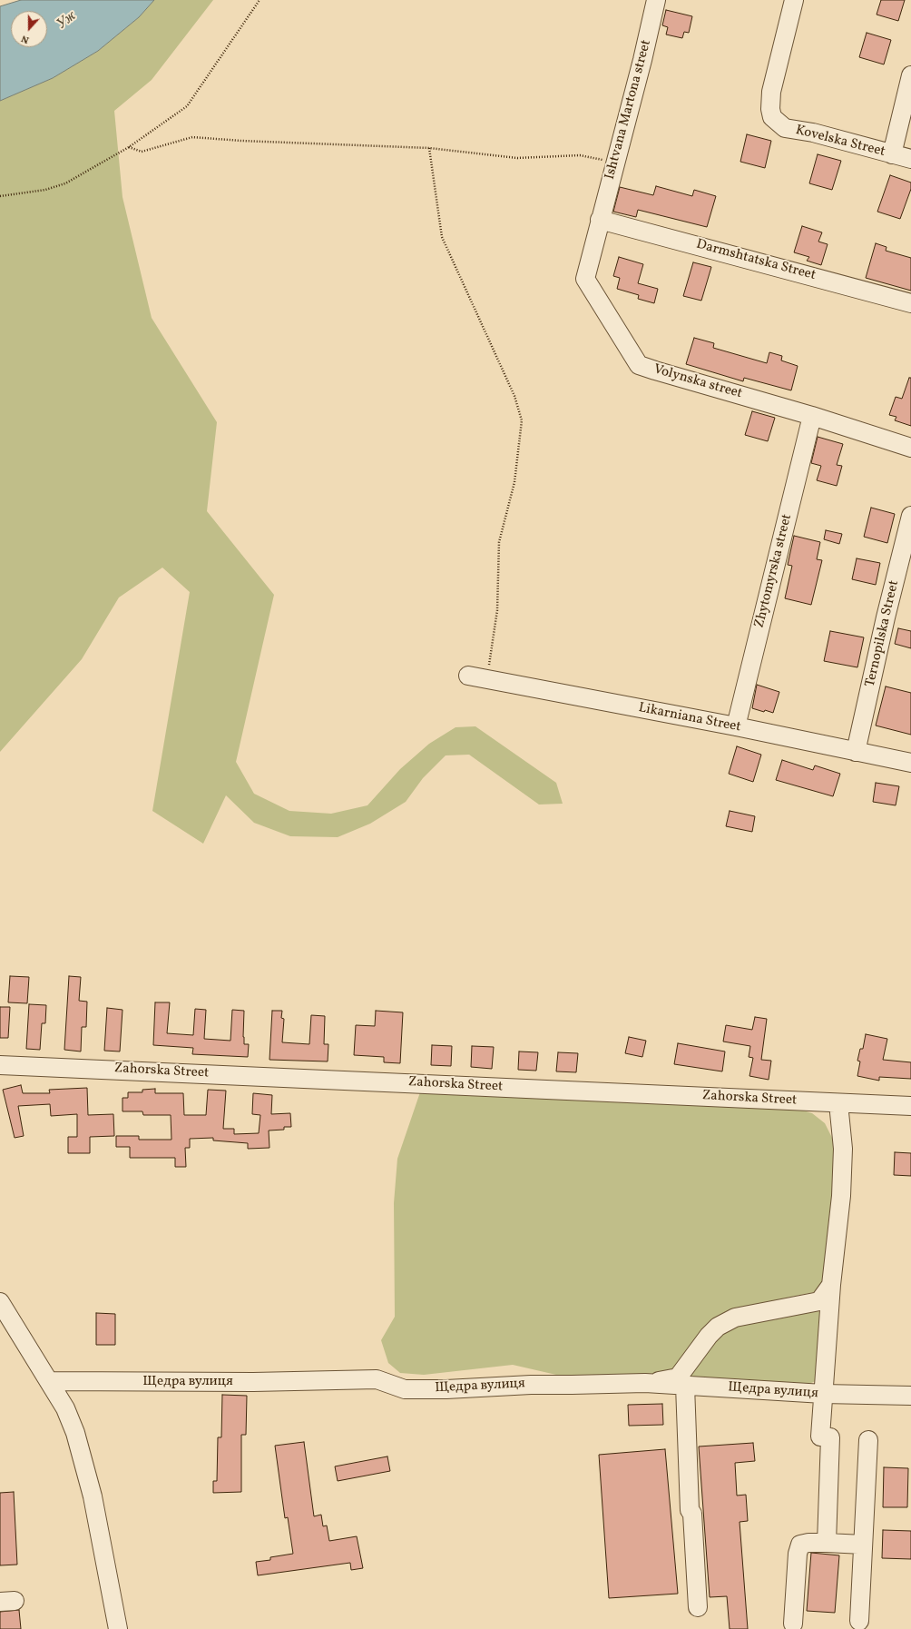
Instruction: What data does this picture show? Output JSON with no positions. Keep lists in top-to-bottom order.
{
  "streets": {
    "street": [
      "Ishtvana Martona street",
      "Kovelska Street",
      "Darmshtatska Street",
      "Volynska street",
      "Zhytomyrska street",
      "Ternopilska Street",
      "Likarniana Street",
      "Zahorska Street",
      "Щедра вулиця"
    ]
  },
  "crossings": [
    ["Ishtvana Martona street", "Darmshtatska Street"],
    ["Ishtvana Martona street", "Volynska street"],
    ["Darmshtatska Street", "Volynska street"],
    ["Volynska street", "Zhytomyrska street"],
    ["Zhytomyrska street", "Likarniana Street"],
    ["Ternopilska Street", "Likarniana Street"]
  ],
  "water": ["Уж"],
  "north": "bottom"
}
